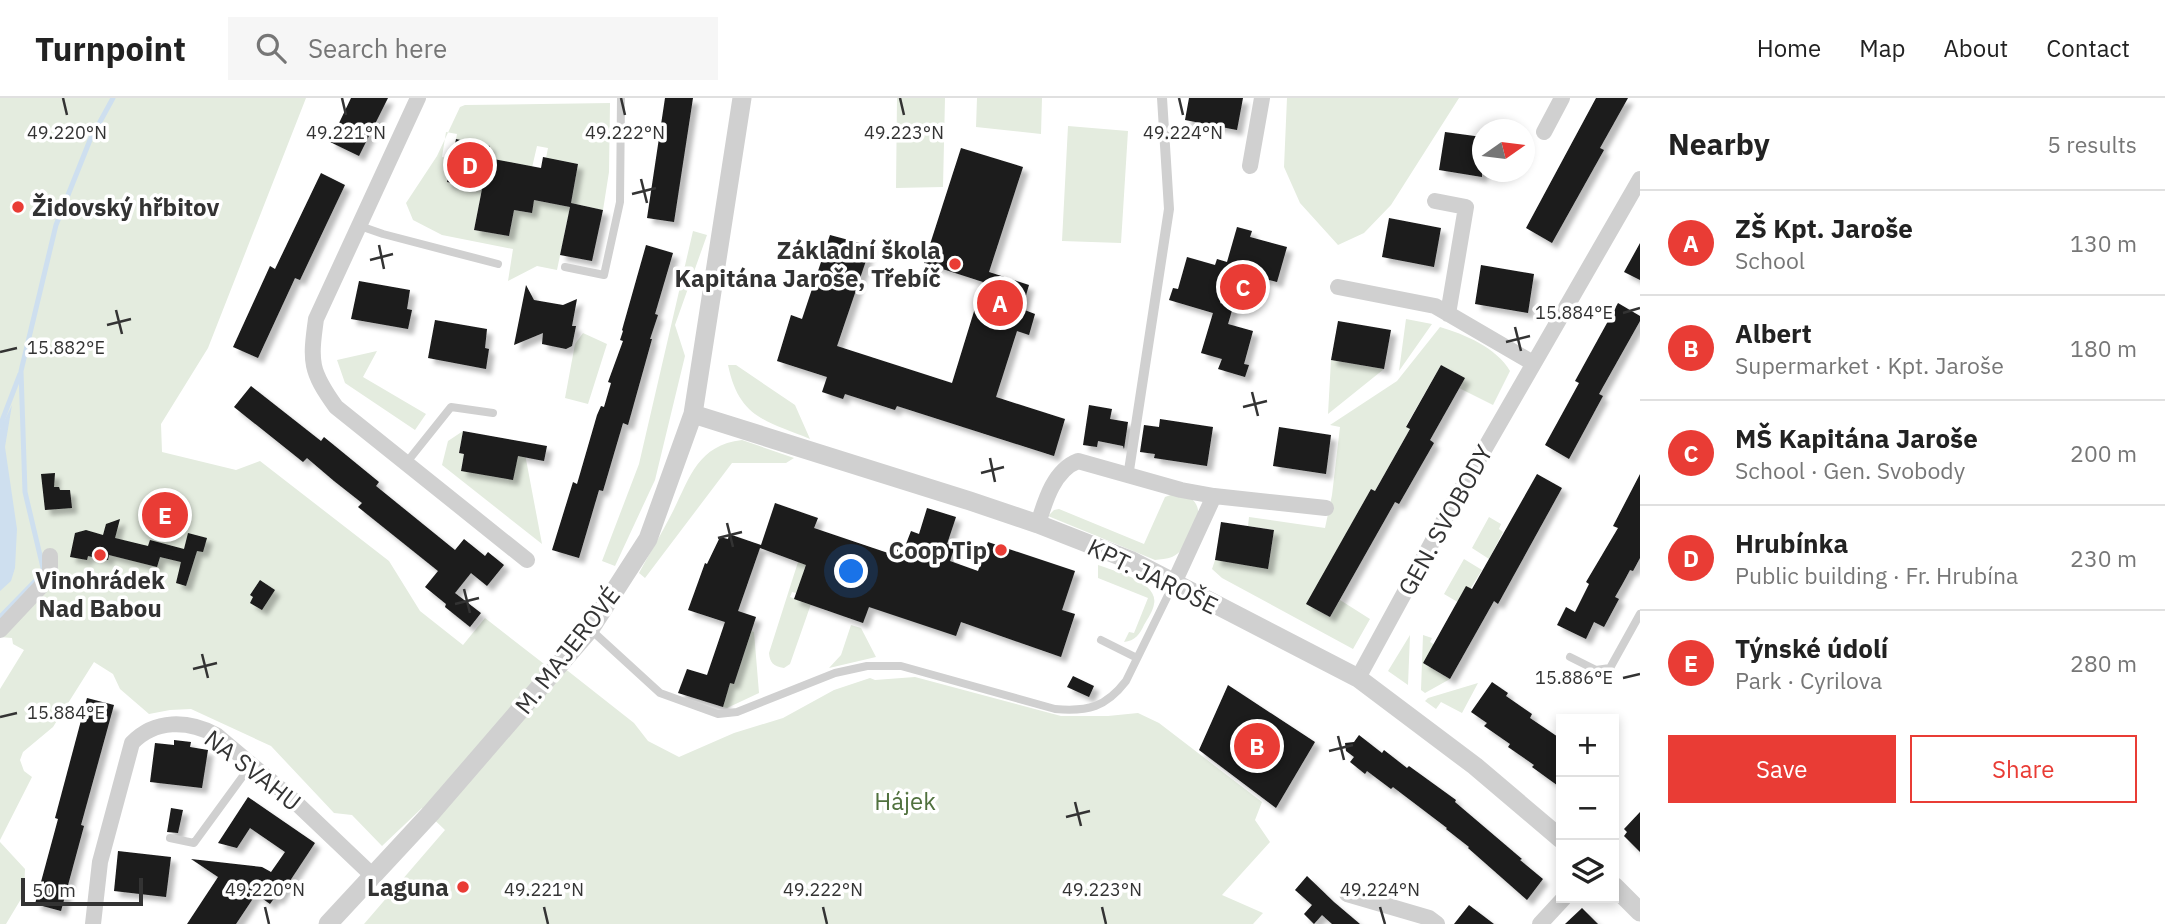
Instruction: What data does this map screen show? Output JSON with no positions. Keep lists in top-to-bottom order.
{
  "streets": {
    "street": [
      "GEN. SVOBODY",
      "KPT. JAROŠE",
      "M. MAJEROVÉ",
      "NA SVAHU"
    ]
  },
  "crossings": [
    ["GEN. SVOBODY", "KPT. JAROŠE"],
    ["KPT. JAROŠE", "M. MAJEROVÉ"],
    ["M. MAJEROVÉ", "NA SVAHU"]
  ],
  "parks": ["Hájek"],
  "places": [
    "Židovský hřbitov",
    "Základní škola Kapitána Jaroše, Třebíč",
    "Coop Tip",
    "Vinohrádek Nad Babou",
    "Laguna"
  ],
  "scale_bar": "50 m",
  "north": "right",
  "page": {
    "header": "Turnpoint",
    "search": "Search here",
    "nav": [
      "Home",
      "Map",
      "About",
      "Contact"
    ],
    "heading": ["Nearby", "5 results"],
    "pins": [
      "D",
      "C",
      "A",
      "E",
      "B"
    ],
    "list": [
      {
        "mark": "A",
        "name": "ZŠ Kpt. Jaroše",
        "note": "School",
        "value": "130 m"
      },
      {
        "mark": "B",
        "name": "Albert",
        "note": "Supermarket · Kpt. Jaroše",
        "value": "180 m"
      },
      {
        "mark": "C",
        "name": "MŠ Kapitána Jaroše",
        "note": "School · Gen. Svobody",
        "value": "200 m"
      },
      {
        "mark": "D",
        "name": "Hrubínka",
        "note": "Public building · Fr. Hrubína",
        "value": "230 m"
      },
      {
        "mark": "E",
        "name": "Týnské údolí",
        "note": "Park · Cyrilova",
        "value": "280 m"
      }
    ],
    "map_buttons": ["+", "−"],
    "buttons": ["Save", "Share"],
    "scale": "50 m"
  },
  "coordinates": [
    "49.220°N",
    "49.221°N",
    "49.222°N",
    "49.223°N",
    "49.224°N",
    "15.884°E",
    "15.882°E",
    "15.886°E"
  ]
}
